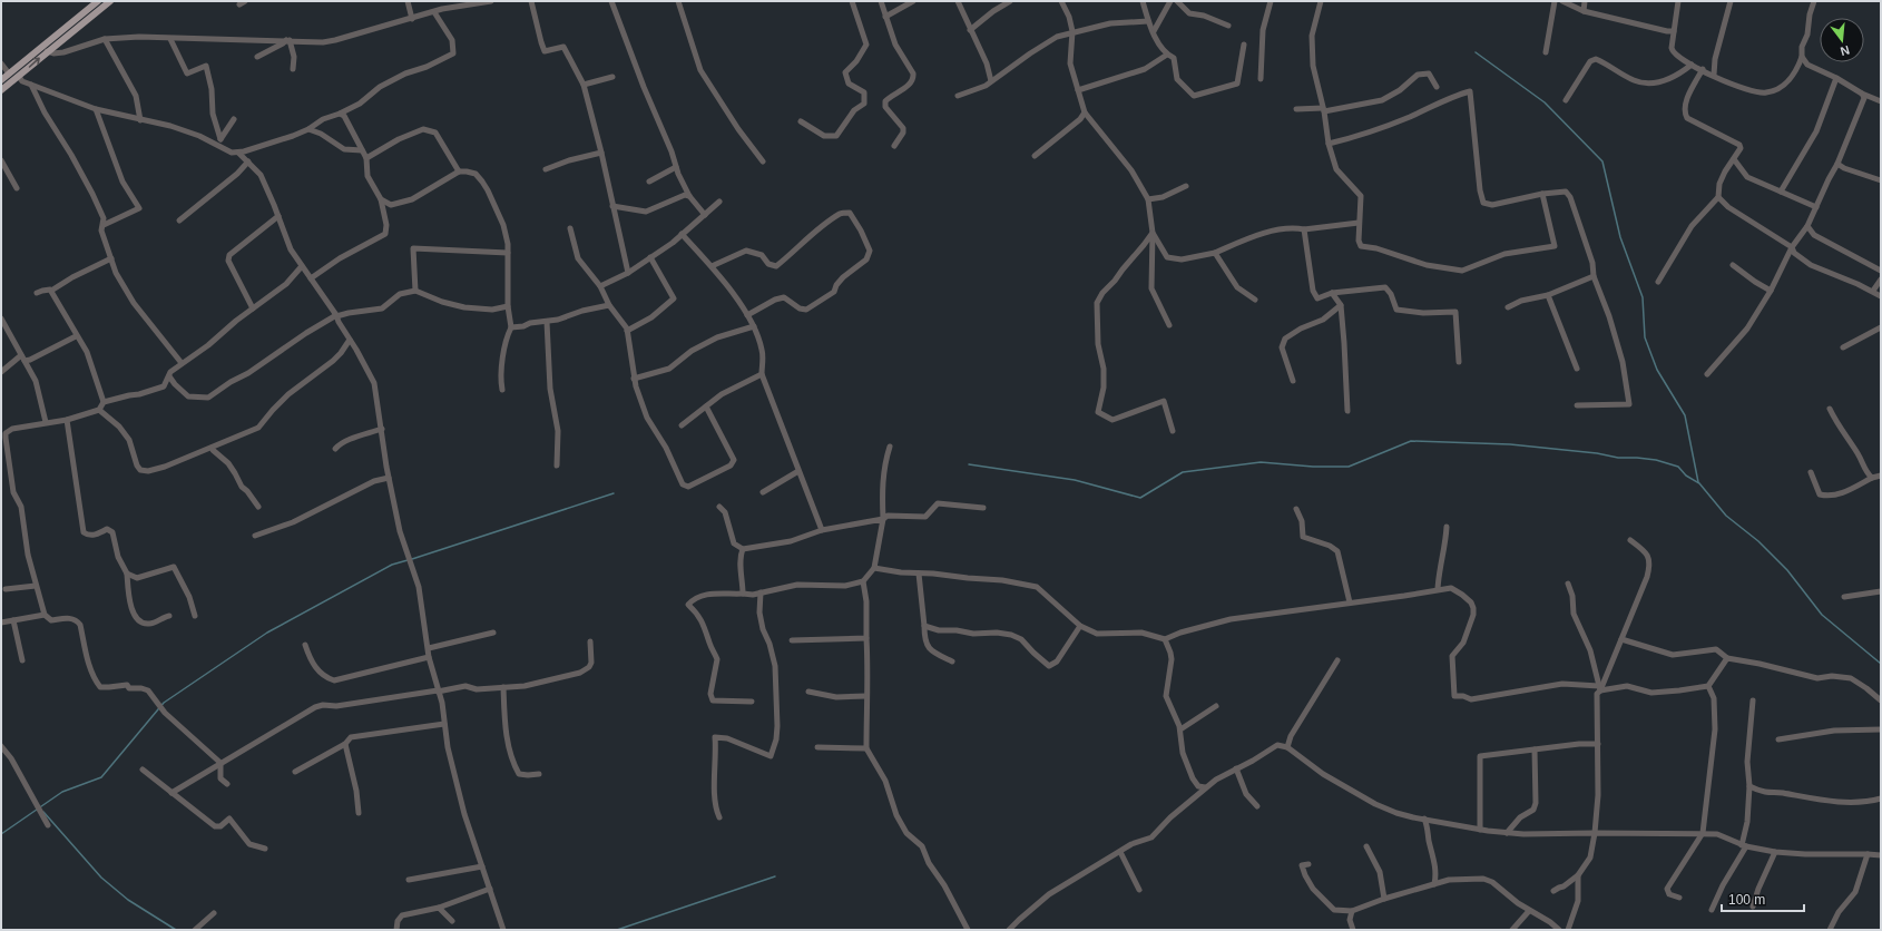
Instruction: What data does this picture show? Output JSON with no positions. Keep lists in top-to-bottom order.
{
  "scale_bar": "100 m",
  "north": "bottom"
}
